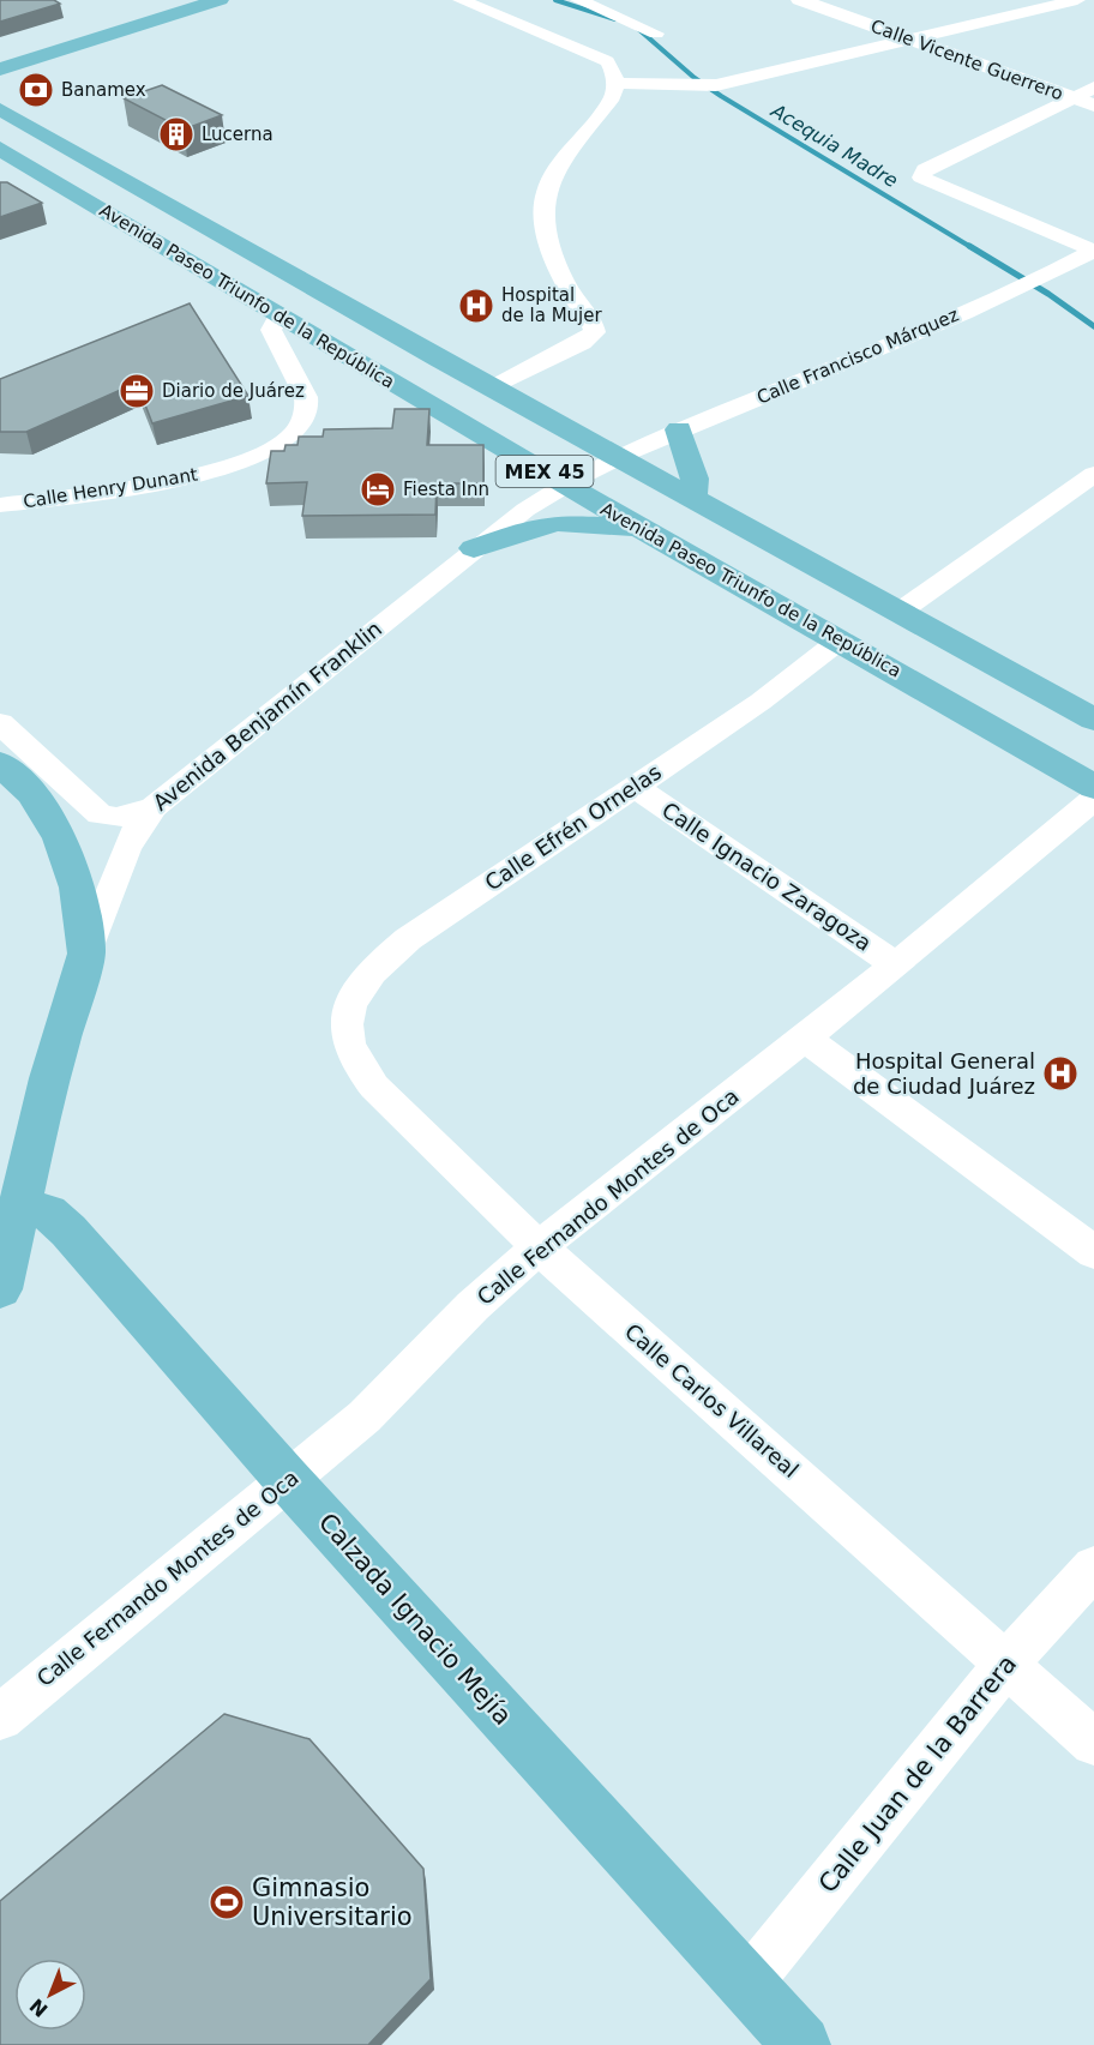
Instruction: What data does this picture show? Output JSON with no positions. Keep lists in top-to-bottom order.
{
  "streets": {
    "main road": [
      "Calle Vicente Guerrero",
      "Avenida Paseo Triunfo de la República",
      "MEX 45",
      "Avenida Benjamín Franklin",
      "Calzada Ignacio Mejía"
    ],
    "street": [
      "Calle Francisco Márquez",
      "Calle Henry Dunant",
      "Calle Efrén Ornelas",
      "Calle Ignacio Zaragoza",
      "Calle Fernando Montes de Oca",
      "Calle Carlos Villareal",
      "Calle Juan de la Barrera"
    ]
  },
  "crossings": [
    ["Avenida Paseo Triunfo de la República", "Calle Francisco Márquez"],
    ["Avenida Paseo Triunfo de la República", "Calle Henry Dunant"],
    ["Avenida Paseo Triunfo de la República", "Avenida Benjamín Franklin"],
    ["Avenida Paseo Triunfo de la República", "Calle Efrén Ornelas"],
    ["Calle Francisco Márquez", "Avenida Benjamín Franklin"],
    ["Avenida Benjamín Franklin", "Calzada Ignacio Mejía"],
    ["Calle Efrén Ornelas", "Calle Ignacio Zaragoza"],
    ["Calle Efrén Ornelas", "Calle Carlos Villareal"],
    ["Calle Ignacio Zaragoza", "Calle Fernando Montes de Oca"],
    ["Calle Fernando Montes de Oca", "Calle Carlos Villareal"],
    ["Calle Fernando Montes de Oca", "Calzada Ignacio Mejía"],
    ["Calle Carlos Villareal", "Calle Juan de la Barrera"],
    ["Calzada Ignacio Mejía", "Calle Juan de la Barrera"]
  ],
  "water": ["Acequia Madre"],
  "places": {
    "bank": ["Banamex"],
    "building": ["Lucerna"],
    "hospital": ["Hospital de la Mujer", "Hospital General de Ciudad Juárez"],
    "office": ["Diario de Juárez"],
    "hotel": ["Fiesta Inn"],
    "sports": ["Gimnasio Universitario"]
  },
  "north": "bottom left"
}
